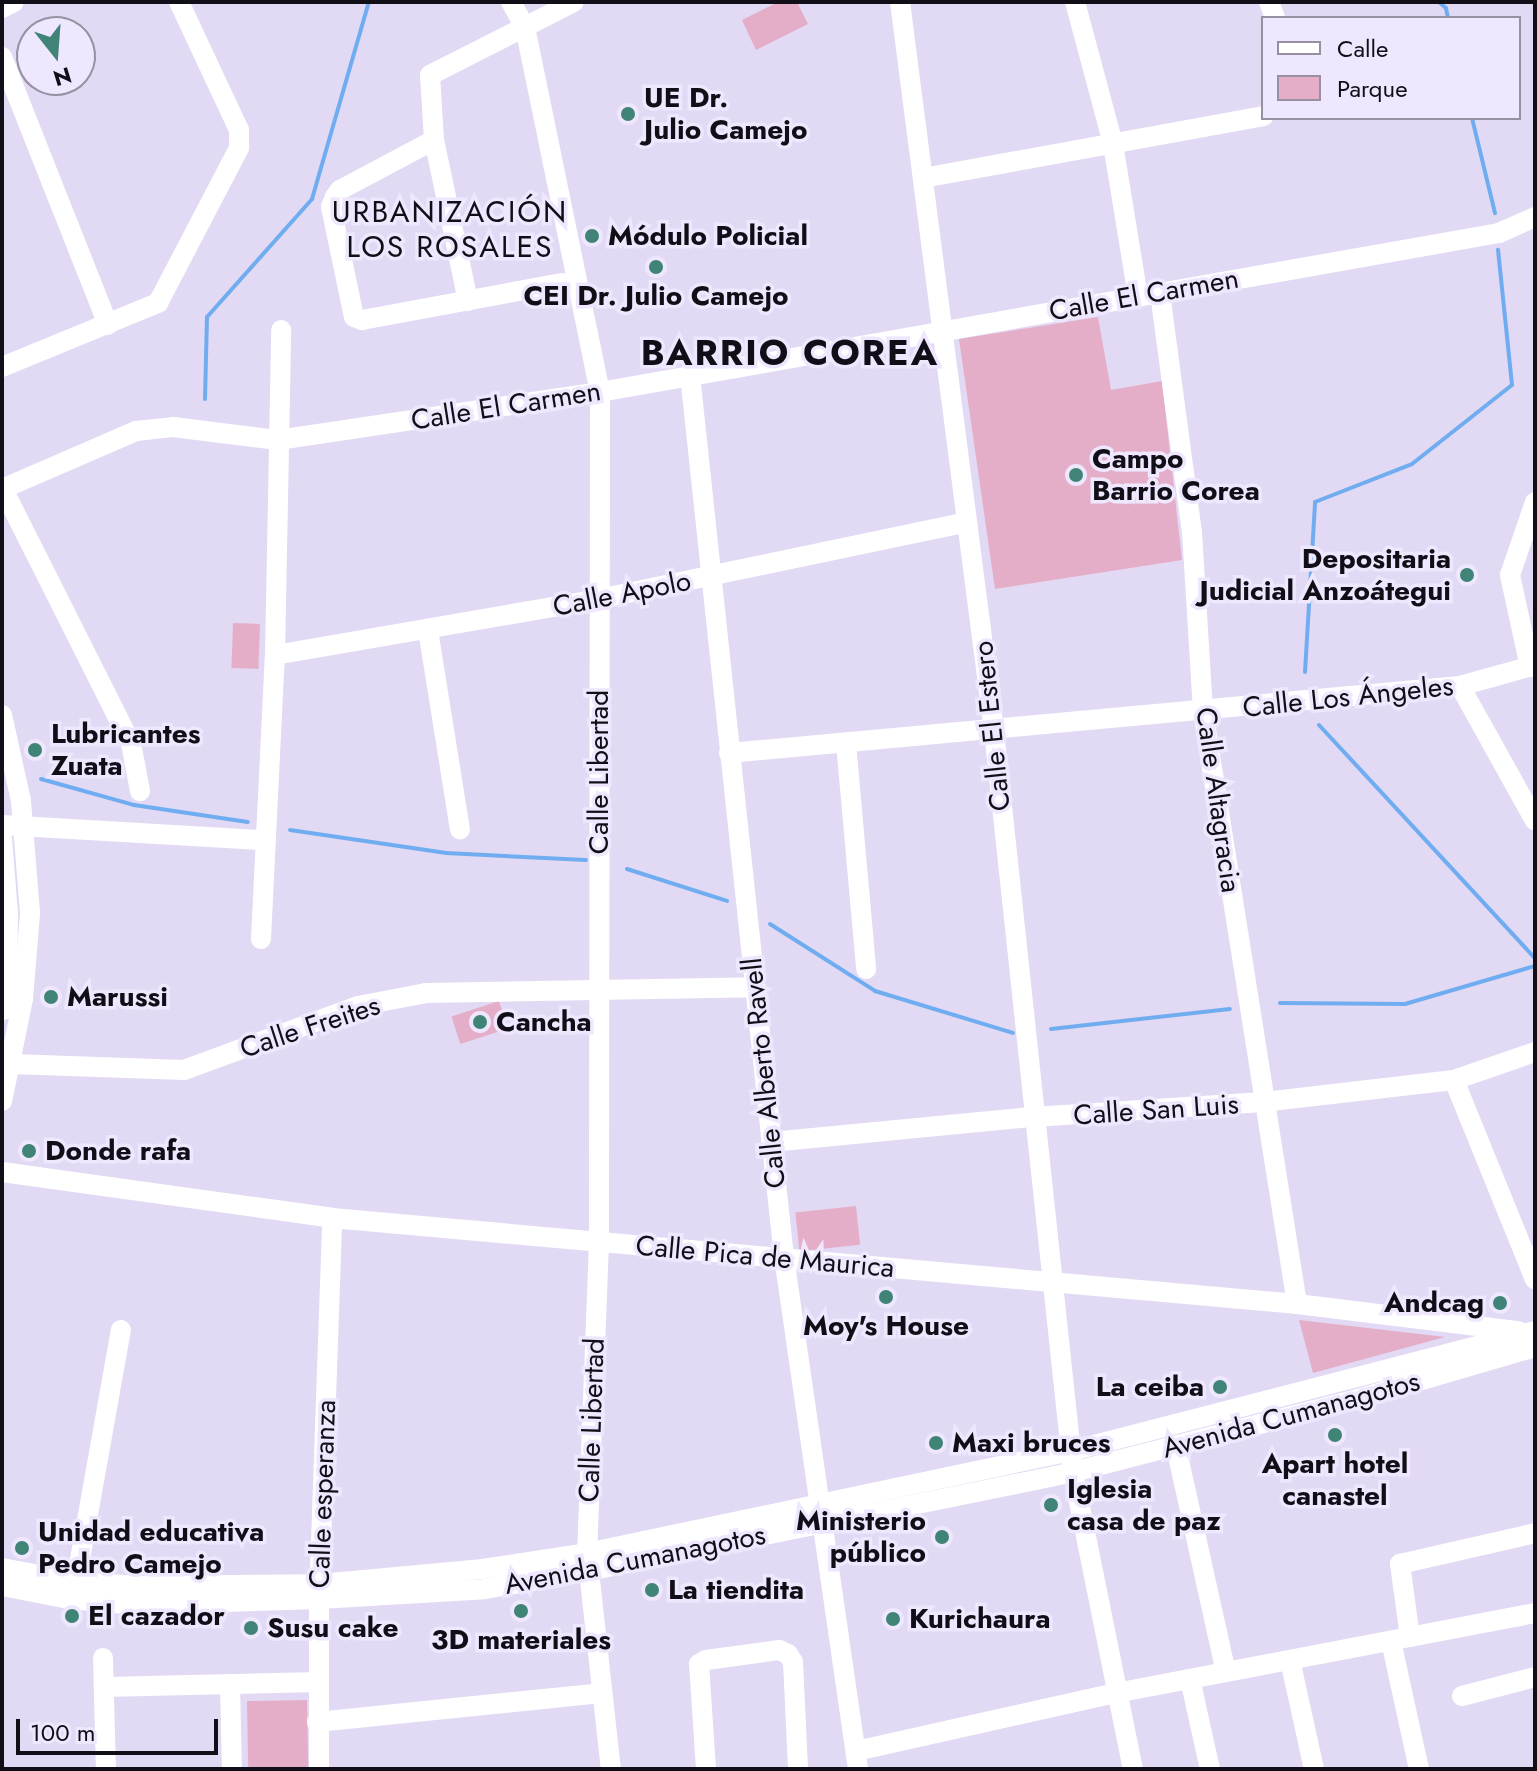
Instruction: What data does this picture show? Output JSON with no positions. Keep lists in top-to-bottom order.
{
  "streets": {
    "street": [
      "Calle El Carmen",
      "Calle Apolo",
      "Calle Los Ángeles",
      "Calle El Estero",
      "Calle Libertad",
      "Calle Altagracia",
      "Calle Freites",
      "Calle Alberto Ravell",
      "Calle San Luis",
      "Calle Pica de Maurica",
      "Avenida Cumanagotos",
      "Calle esperanza"
    ]
  },
  "crossings": [
    ["Calle El Carmen", "Calle El Estero"],
    ["Calle El Carmen", "Calle Libertad"],
    ["Calle El Carmen", "Calle Altagracia"],
    ["Calle El Carmen", "Calle Alberto Ravell"],
    ["Calle Apolo", "Calle El Estero"],
    ["Calle Apolo", "Calle Libertad"],
    ["Calle Apolo", "Calle Alberto Ravell"],
    ["Calle Los Ángeles", "Calle El Estero"],
    ["Calle Los Ángeles", "Calle Altagracia"],
    ["Calle Los Ángeles", "Calle Alberto Ravell"],
    ["Calle El Estero", "Calle San Luis"],
    ["Calle El Estero", "Calle Pica de Maurica"],
    ["Calle El Estero", "Avenida Cumanagotos"],
    ["Calle Libertad", "Calle Freites"],
    ["Calle Libertad", "Calle Pica de Maurica"],
    ["Calle Libertad", "Avenida Cumanagotos"],
    ["Calle Altagracia", "Calle San Luis"],
    ["Calle Altagracia", "Calle Pica de Maurica"],
    ["Calle Freites", "Calle Alberto Ravell"],
    ["Calle Alberto Ravell", "Calle San Luis"],
    ["Calle Alberto Ravell", "Calle Pica de Maurica"],
    ["Calle Alberto Ravell", "Avenida Cumanagotos"],
    ["Calle Pica de Maurica", "Avenida Cumanagotos"],
    ["Calle Pica de Maurica", "Calle esperanza"],
    ["Avenida Cumanagotos", "Calle esperanza"]
  ],
  "districts": ["URBANIZACIÓN LOS ROSALES", "BARRIO COREA"],
  "places": [
    "UE Dr. Julio Camejo",
    "Módulo Policial",
    "CEI Dr. Julio Camejo",
    "Campo Barrio Corea",
    "Depositaria Judicial Anzoátegui",
    "Lubricantes Zuata",
    "Marussi",
    "Cancha",
    "Donde rafa",
    "Moy's House",
    "Andcag",
    "La ceiba",
    "Apart hotel canastel",
    "Maxi bruces",
    "Iglesia casa de paz",
    "Ministerio público",
    "Unidad educativa Pedro Camejo",
    "La tiendita",
    "3D materiales",
    "El cazador",
    "Kurichaura",
    "Susu cake"
  ],
  "legend": ["Calle", "Parque"],
  "scale_bar": "100 m",
  "north": "bottom"
}
